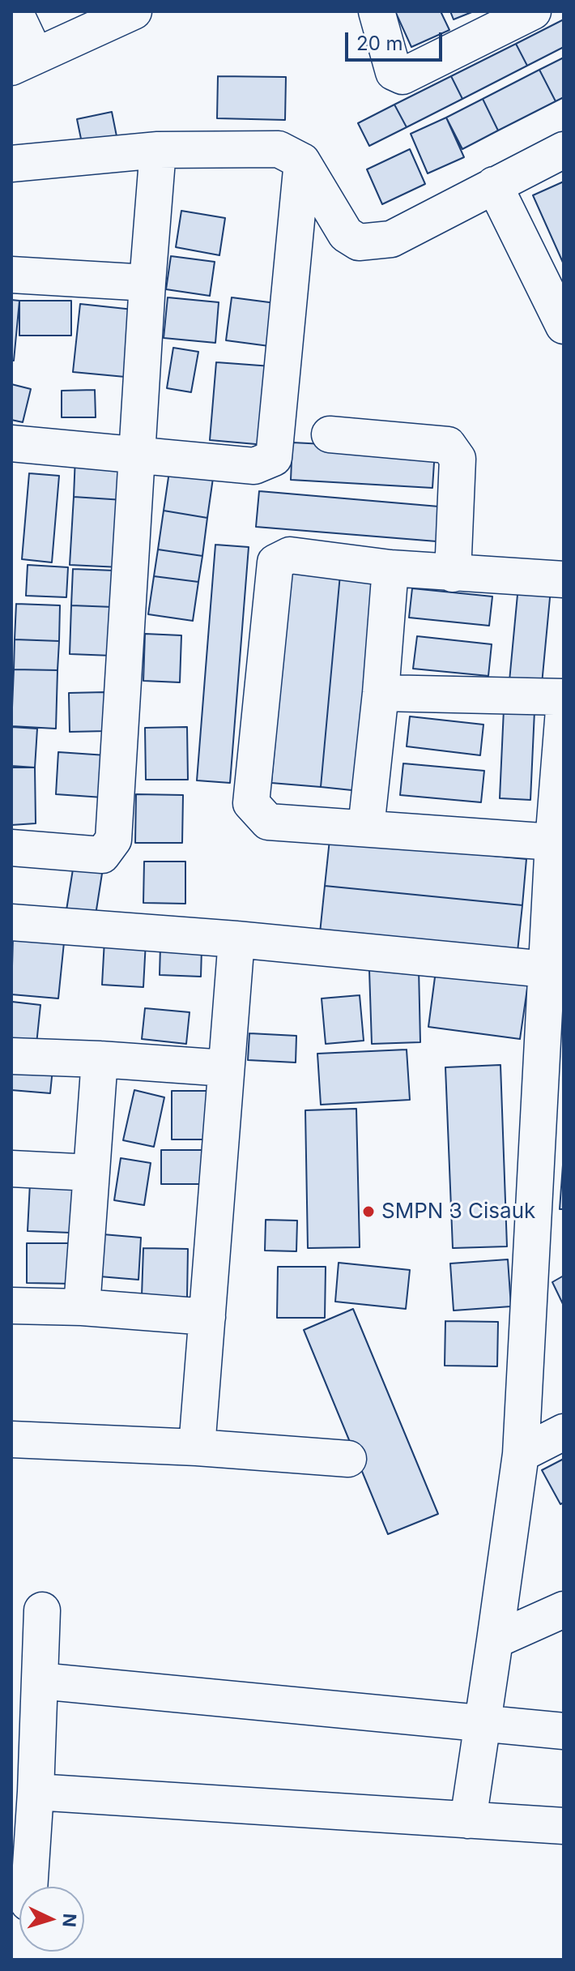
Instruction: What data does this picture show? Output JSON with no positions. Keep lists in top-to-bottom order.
{
  "places": ["SMPN 3 Cisauk"],
  "scale_bar": "20 m",
  "north": "right"
}
